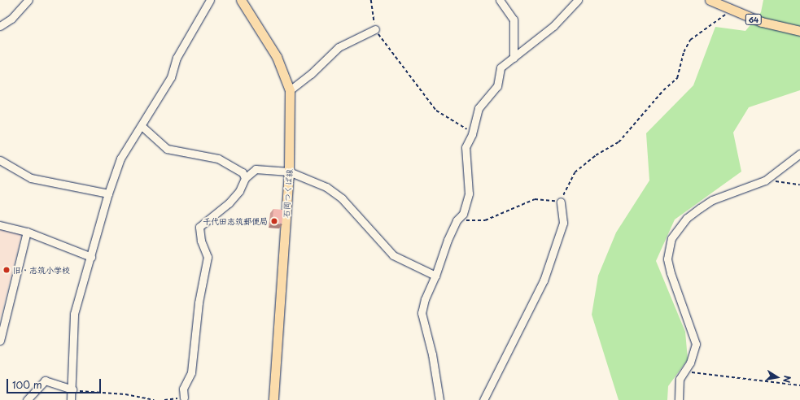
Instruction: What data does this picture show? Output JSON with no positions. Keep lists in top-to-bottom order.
{
  "streets": {
    "main road": ["64", "石岡つくば線"]
  },
  "places": ["千代田志筑郵便局", "旧・志筑小学校"],
  "scale_bar": "100 m",
  "north": "right"
}
